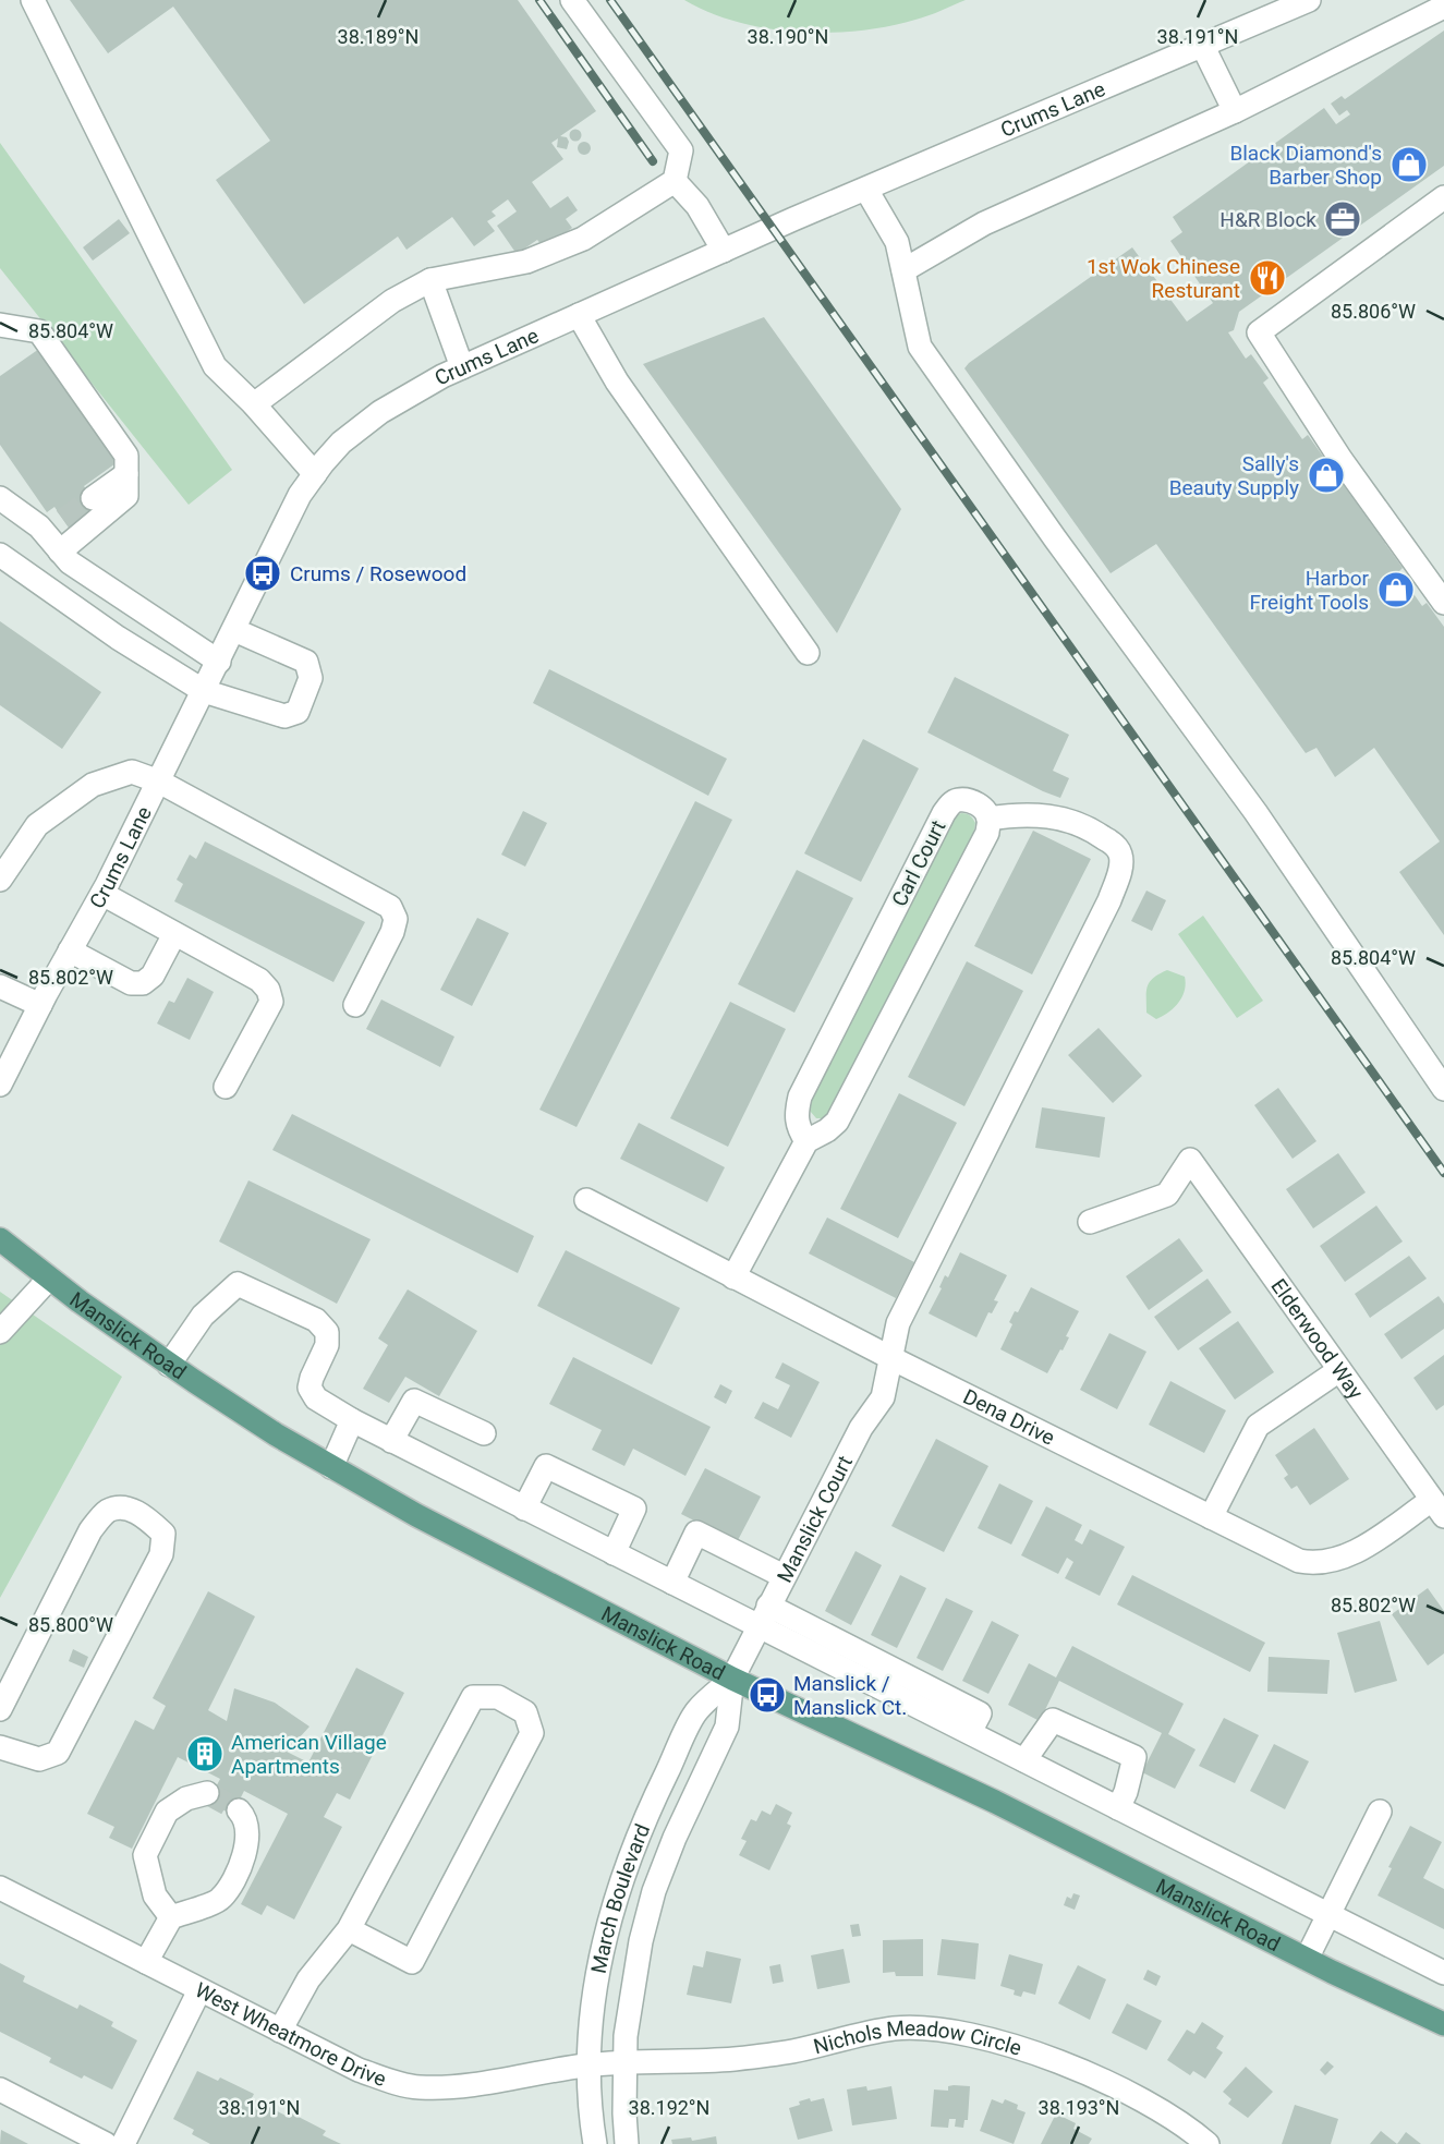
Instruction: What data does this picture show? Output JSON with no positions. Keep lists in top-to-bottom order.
{
  "streets": {
    "main road": ["Manslick Road"],
    "street": [
      "Crums Lane",
      "Carl Court",
      "Elderwood Way",
      "Dena Drive",
      "Manslick Court",
      "March Boulevard",
      "West Wheatmore Drive",
      "Nichols Meadow Circle"
    ]
  },
  "crossings": [
    ["Carl Court", "Manslick Court"],
    ["Manslick Road", "Manslick Court"],
    ["Manslick Road", "March Boulevard"],
    ["Elderwood Way", "Dena Drive"],
    ["Dena Drive", "Manslick Court"],
    ["Manslick Court", "March Boulevard"],
    ["March Boulevard", "West Wheatmore Drive"],
    ["March Boulevard", "Nichols Meadow Circle"],
    ["West Wheatmore Drive", "Nichols Meadow Circle"]
  ],
  "places": {
    "shop": ["Black Diamond's Barber Shop", "Sally's Beauty Supply", "Harbor Freight Tools"],
    "office": ["H&R Block"],
    "restaurant": ["1st Wok Chinese Resturant"],
    "bus stop": ["Crums / Rosewood", "Manslick / Manslick Ct."],
    "building": ["American Village Apartments"]
  },
  "coordinates": [
    "38.189°N",
    "38.190°N",
    "38.191°N",
    "85.806°W",
    "85.804°W",
    "85.802°W",
    "85.800°W",
    "38.192°N",
    "38.193°N"
  ]
}
